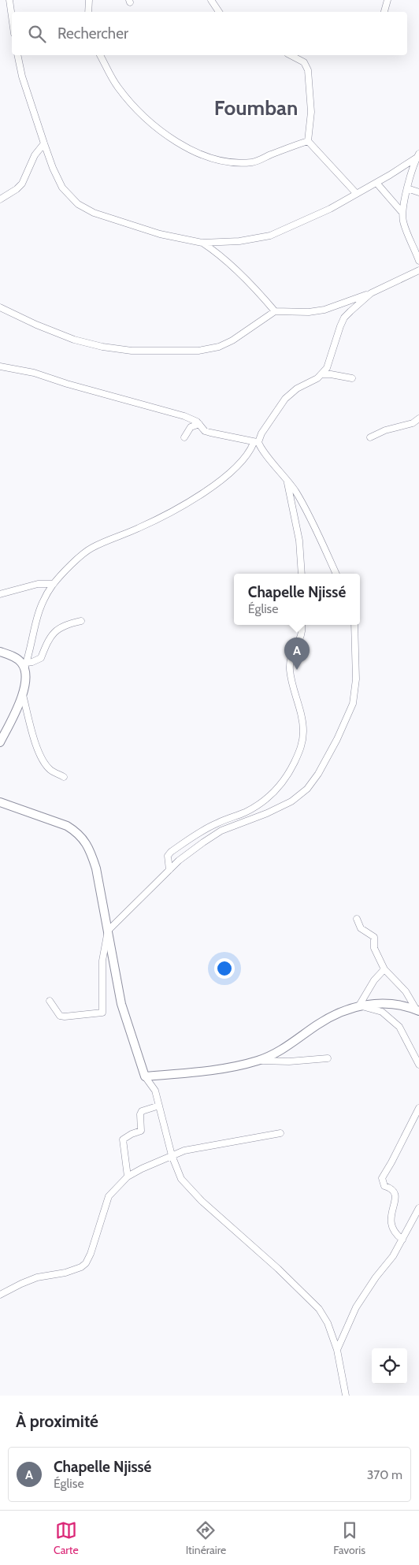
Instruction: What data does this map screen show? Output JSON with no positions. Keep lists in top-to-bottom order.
{
  "districts": ["Foumban"],
  "page": {
    "search": "Rechercher",
    "popup": ["Chapelle Njissé", "Église"],
    "pins": "A",
    "heading": "À proximité",
    "list": [
      {
        "mark": "A",
        "name": "Chapelle Njissé",
        "note": "Église",
        "value": "370 m"
      }
    ],
    "nav": ["Carte", "Itinéraire", "Favoris"]
  }
}
